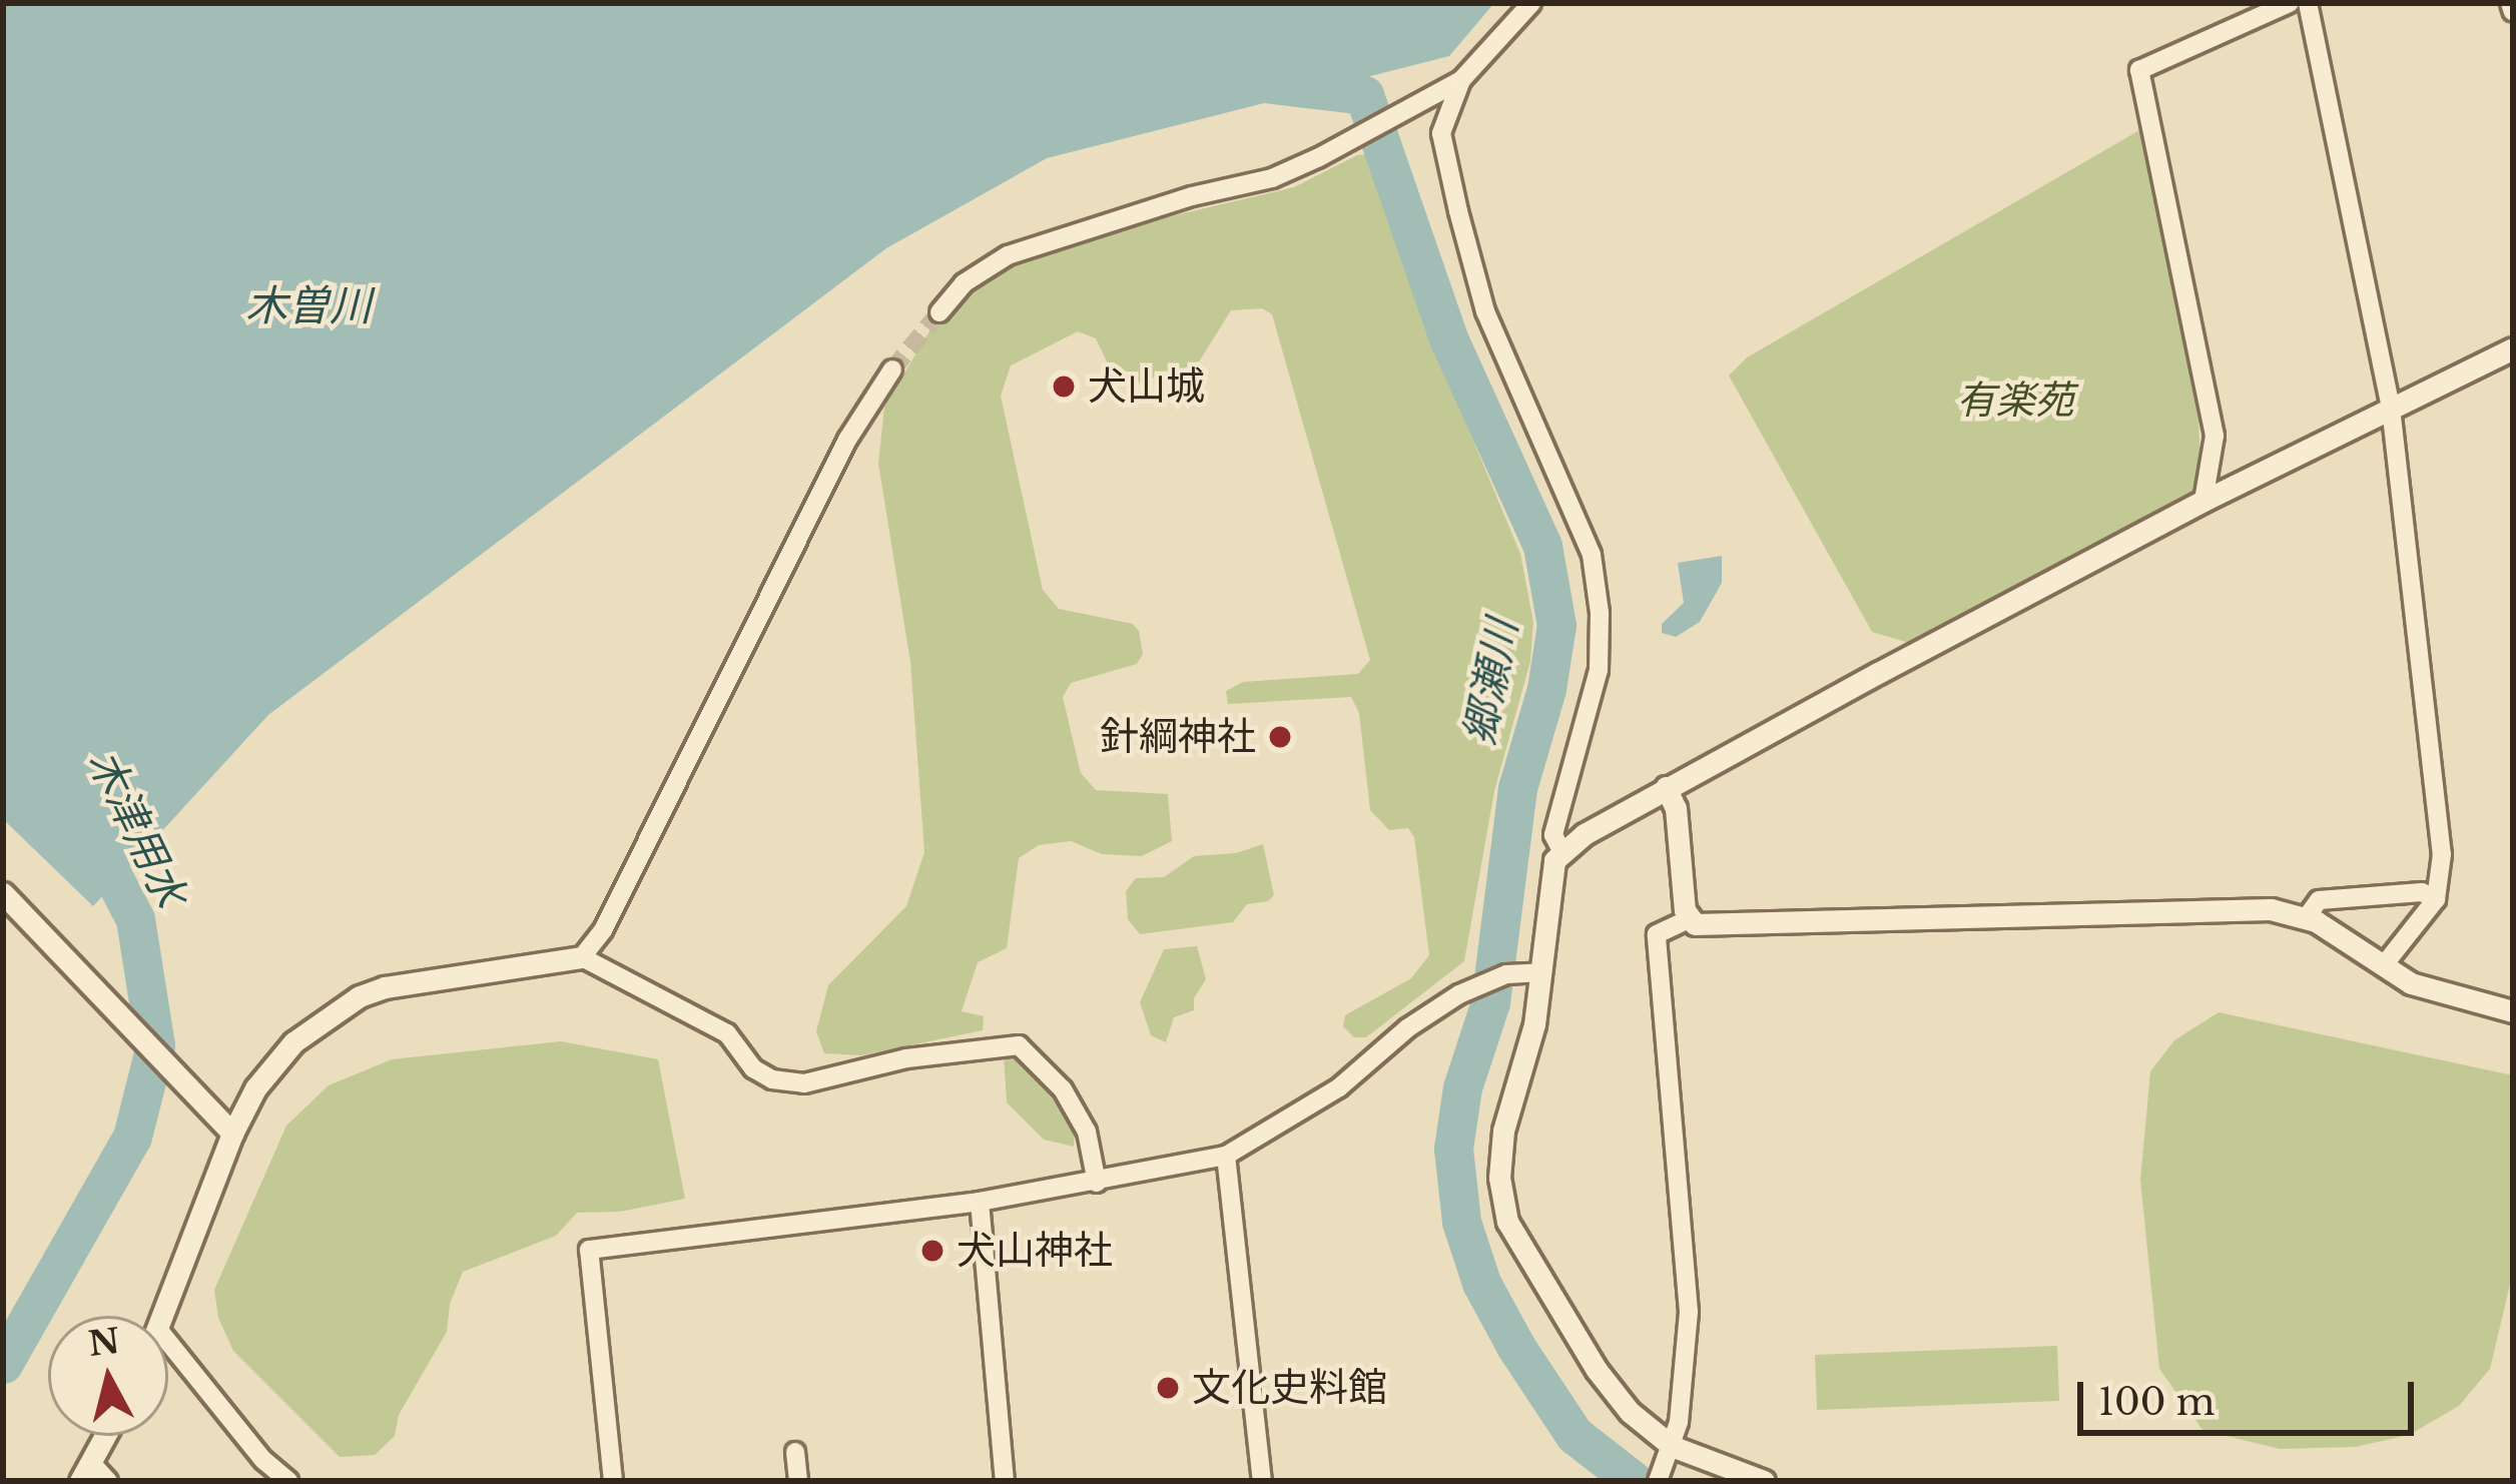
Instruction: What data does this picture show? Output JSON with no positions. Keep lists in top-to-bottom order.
{
  "water": ["木曽川", "郷瀬川", "木津用水"],
  "parks": ["有楽苑"],
  "places": [
    "犬山城",
    "針綱神社",
    "犬山神社",
    "文化史料館"
  ],
  "scale_bar": "100 m",
  "north": "top"
}
